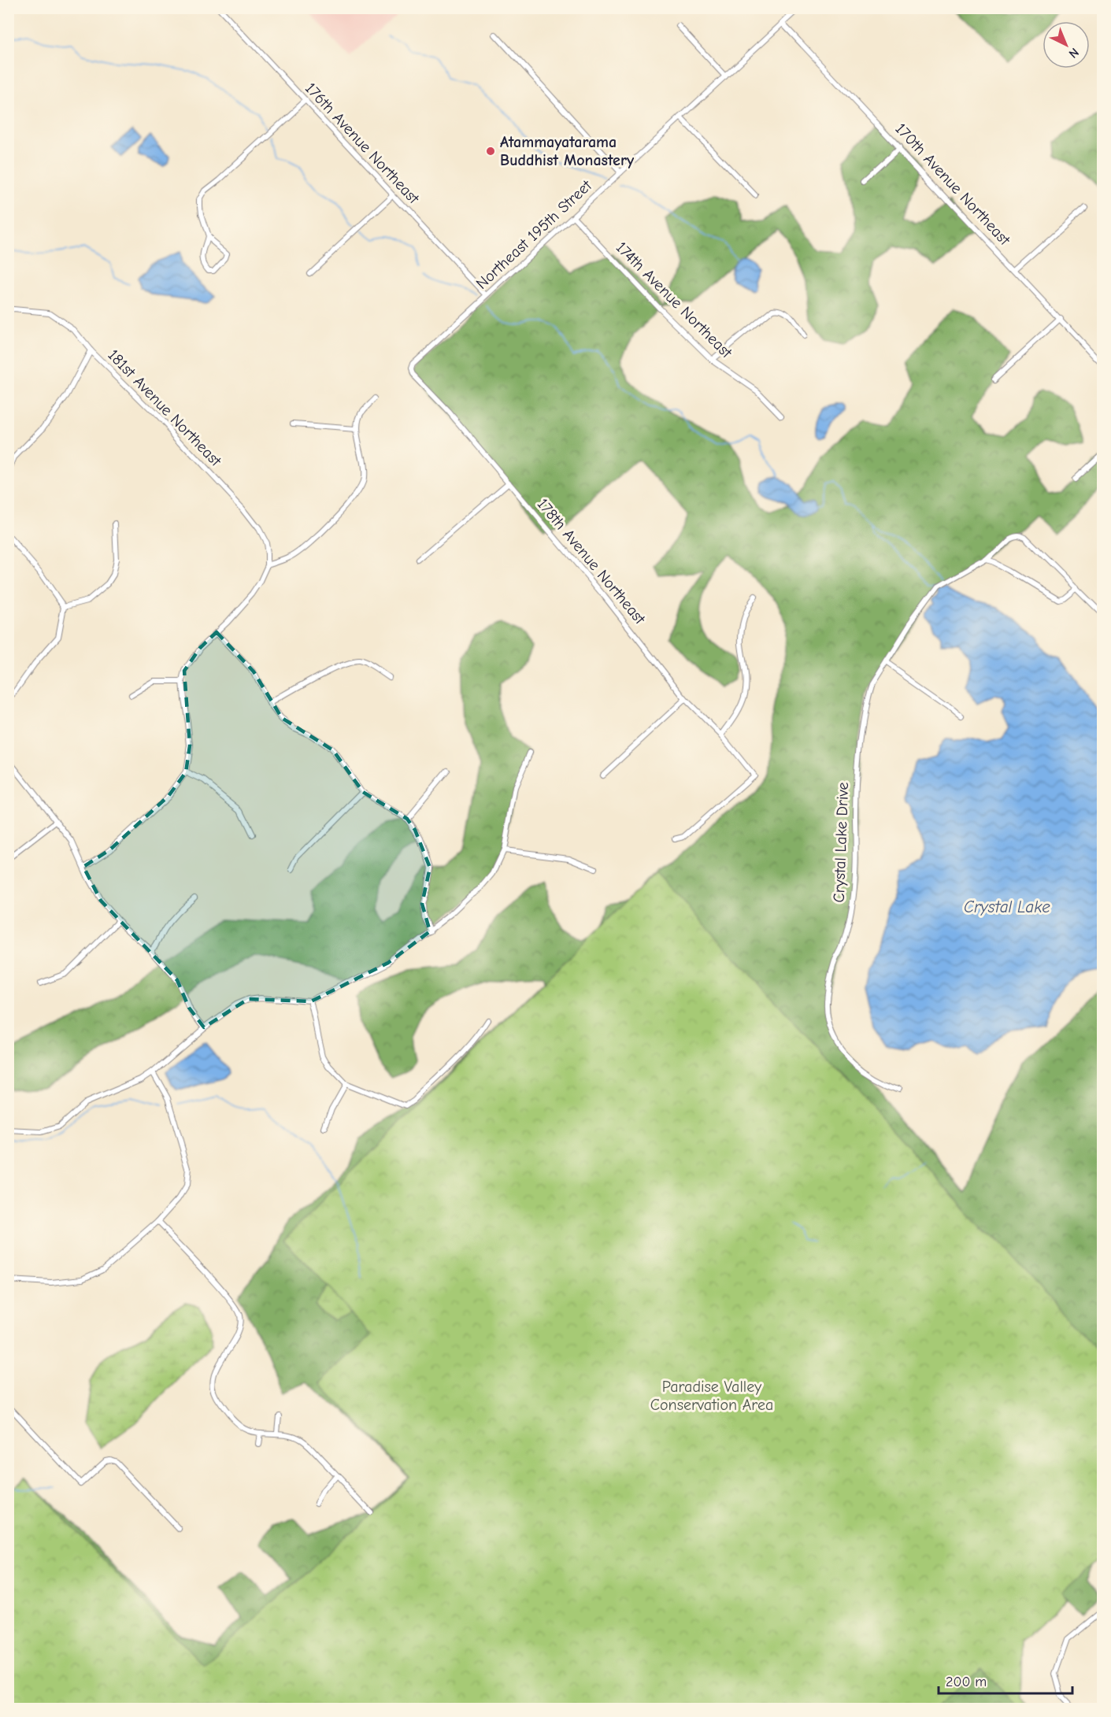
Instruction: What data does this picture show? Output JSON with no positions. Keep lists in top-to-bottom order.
{
  "streets": {
    "street": [
      "176th Avenue Northeast",
      "170th Avenue Northeast",
      "Northeast 195th Street",
      "174th Avenue Northeast",
      "181st Avenue Northeast",
      "178th Avenue Northeast",
      "Crystal Lake Drive"
    ]
  },
  "crossings": [
    ["176th Avenue Northeast", "Northeast 195th Street"],
    ["170th Avenue Northeast", "Northeast 195th Street"],
    ["Northeast 195th Street", "174th Avenue Northeast"],
    ["Northeast 195th Street", "178th Avenue Northeast"]
  ],
  "water": ["Crystal Lake"],
  "parks": ["Paradise Valley Conservation Area"],
  "places": ["Atammayatarama Buddhist Monastery"],
  "scale_bar": "200 m",
  "north": "bottom right"
}
